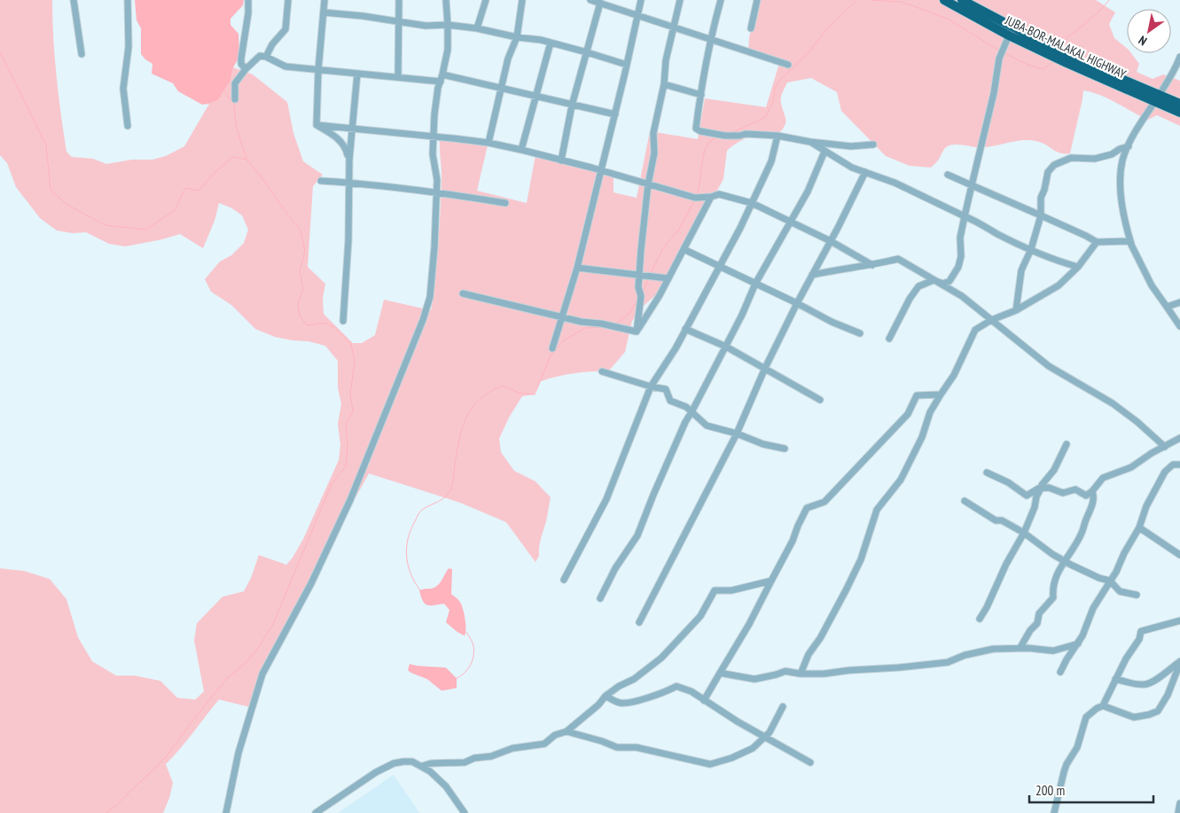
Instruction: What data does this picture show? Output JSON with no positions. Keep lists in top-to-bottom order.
{
  "streets": {
    "highway": ["JUBA-BOR-MALAKAL HIGHWAY"]
  },
  "scale_bar": "200 m",
  "north": "bottom left"
}
